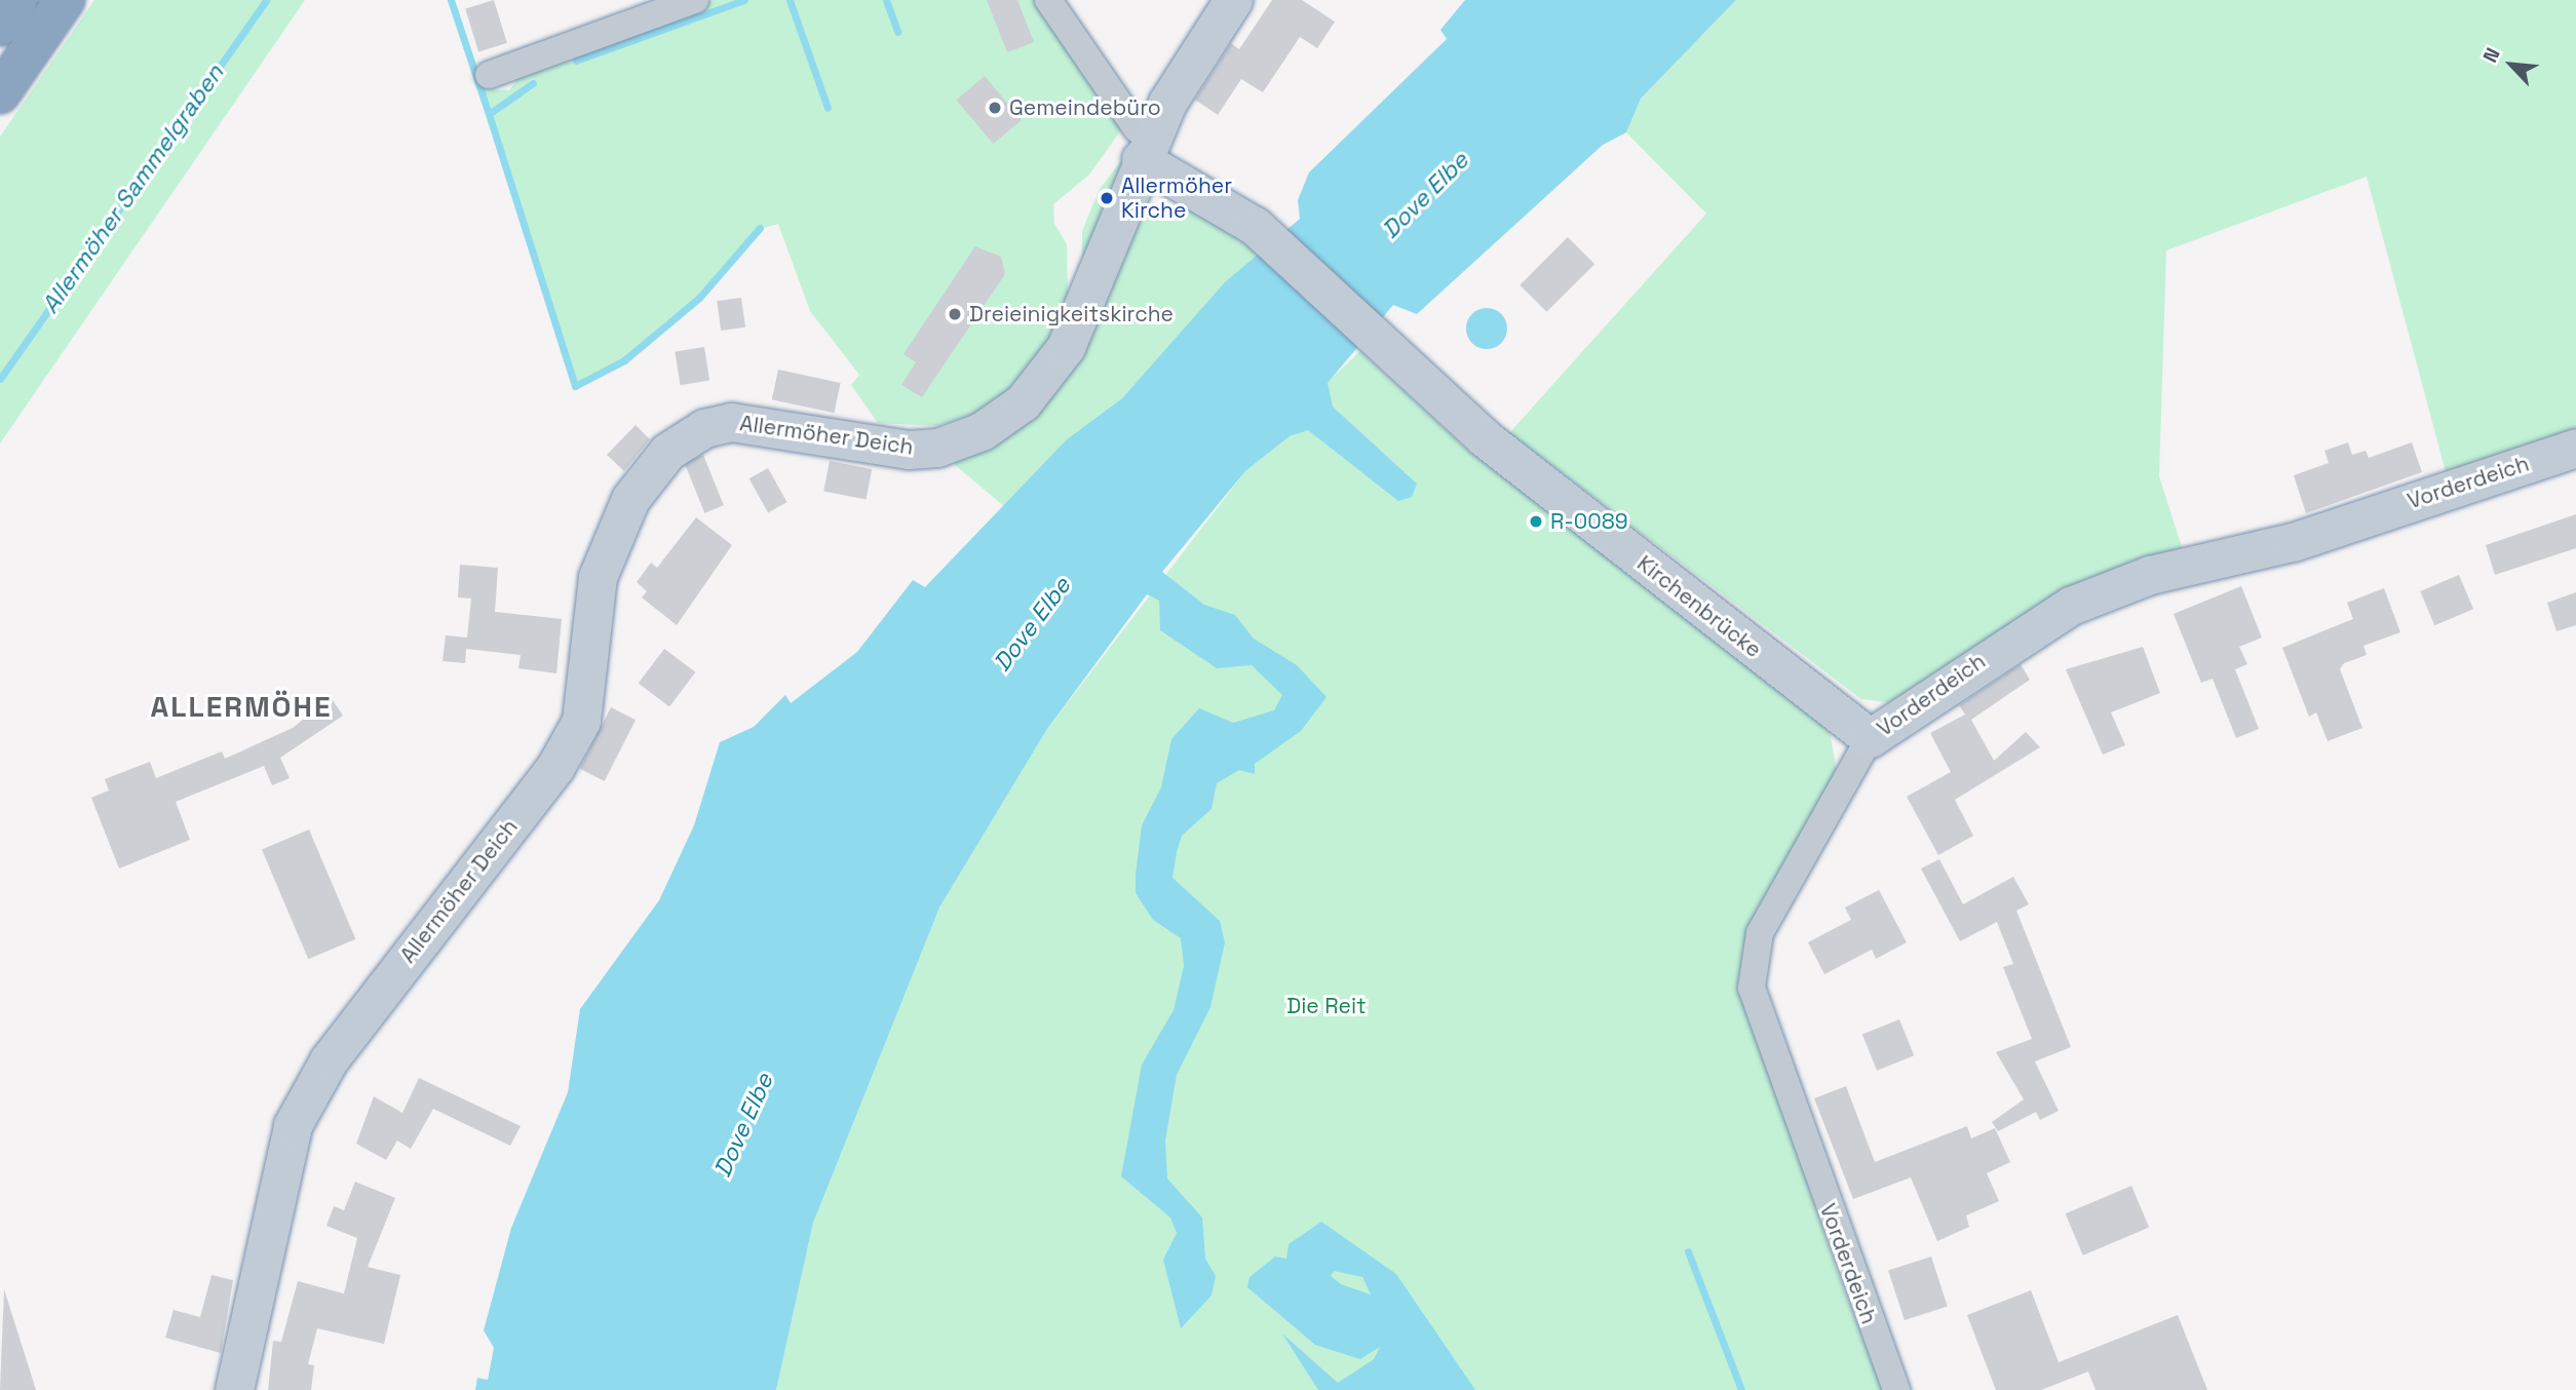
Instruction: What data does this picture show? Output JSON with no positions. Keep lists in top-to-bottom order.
{
  "streets": {
    "street": ["Allermöher Deich", "Vorderdeich", "Kirchenbrücke"]
  },
  "crossings": [
    ["Allermöher Deich", "Kirchenbrücke"],
    ["Vorderdeich", "Kirchenbrücke"]
  ],
  "districts": ["ALLERMÖHE"],
  "water": ["Allermöher Sammelgraben", "Dove Elbe"],
  "parks": ["Die Reit"],
  "places": [
    "Gemeindebüro",
    "Allermöher Kirche",
    "Dreieinigkeitskirche",
    "R-0089"
  ],
  "north": "top left"
}
